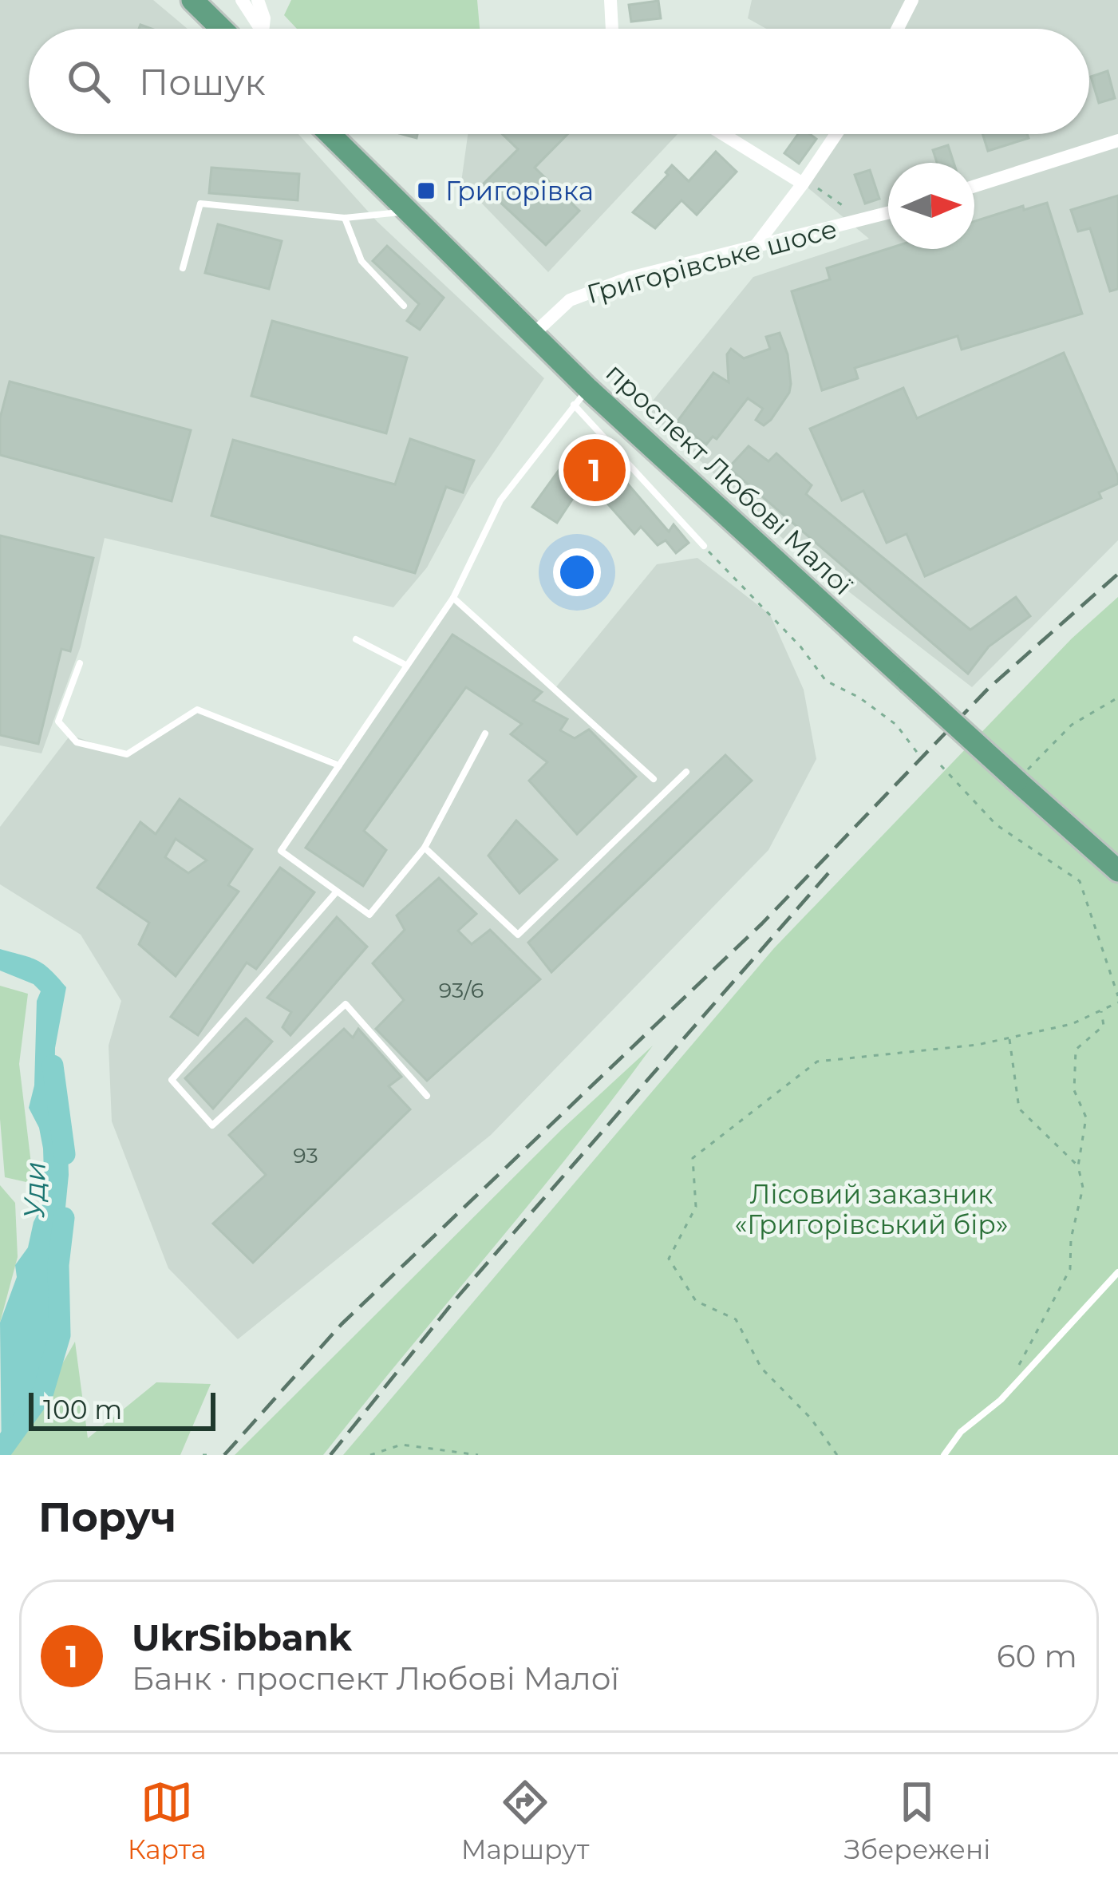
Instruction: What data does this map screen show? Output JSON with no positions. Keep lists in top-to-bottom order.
{
  "streets": {
    "main road": ["проспект Любові Малої"],
    "street": ["Григорівське шосе"]
  },
  "crossings": [
    ["Григорівське шосе", "проспект Любові Малої"]
  ],
  "water": ["Уди"],
  "parks": ["Лісовий заказник «Григорівський бір»"],
  "places": {
    "transit": ["Григорівка"]
  },
  "house_numbers": ["93/6", "93"],
  "scale_bar": "100 m",
  "north": "right",
  "page": {
    "search": "Пошук",
    "pins": "1",
    "scale": "100 m",
    "heading": "Поруч",
    "list": [
      {
        "mark": "1",
        "name": "UkrSibbank",
        "note": "Банк · проспект Любові Малої",
        "value": "60 m"
      }
    ],
    "nav": ["Карта", "Маршрут", "Збережені"]
  }
}
